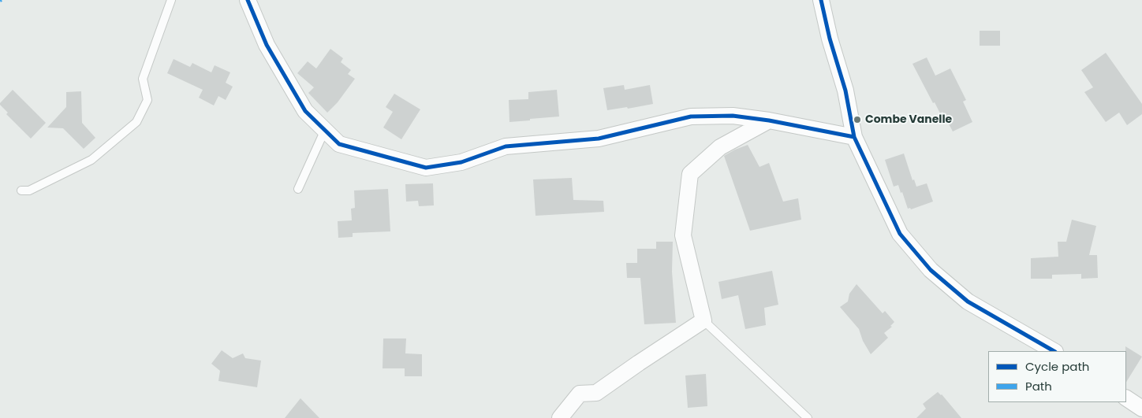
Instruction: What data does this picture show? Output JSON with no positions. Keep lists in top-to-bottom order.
{
  "places": ["Combe Vanelle"],
  "legend": ["Cycle path", "Path"]
}
